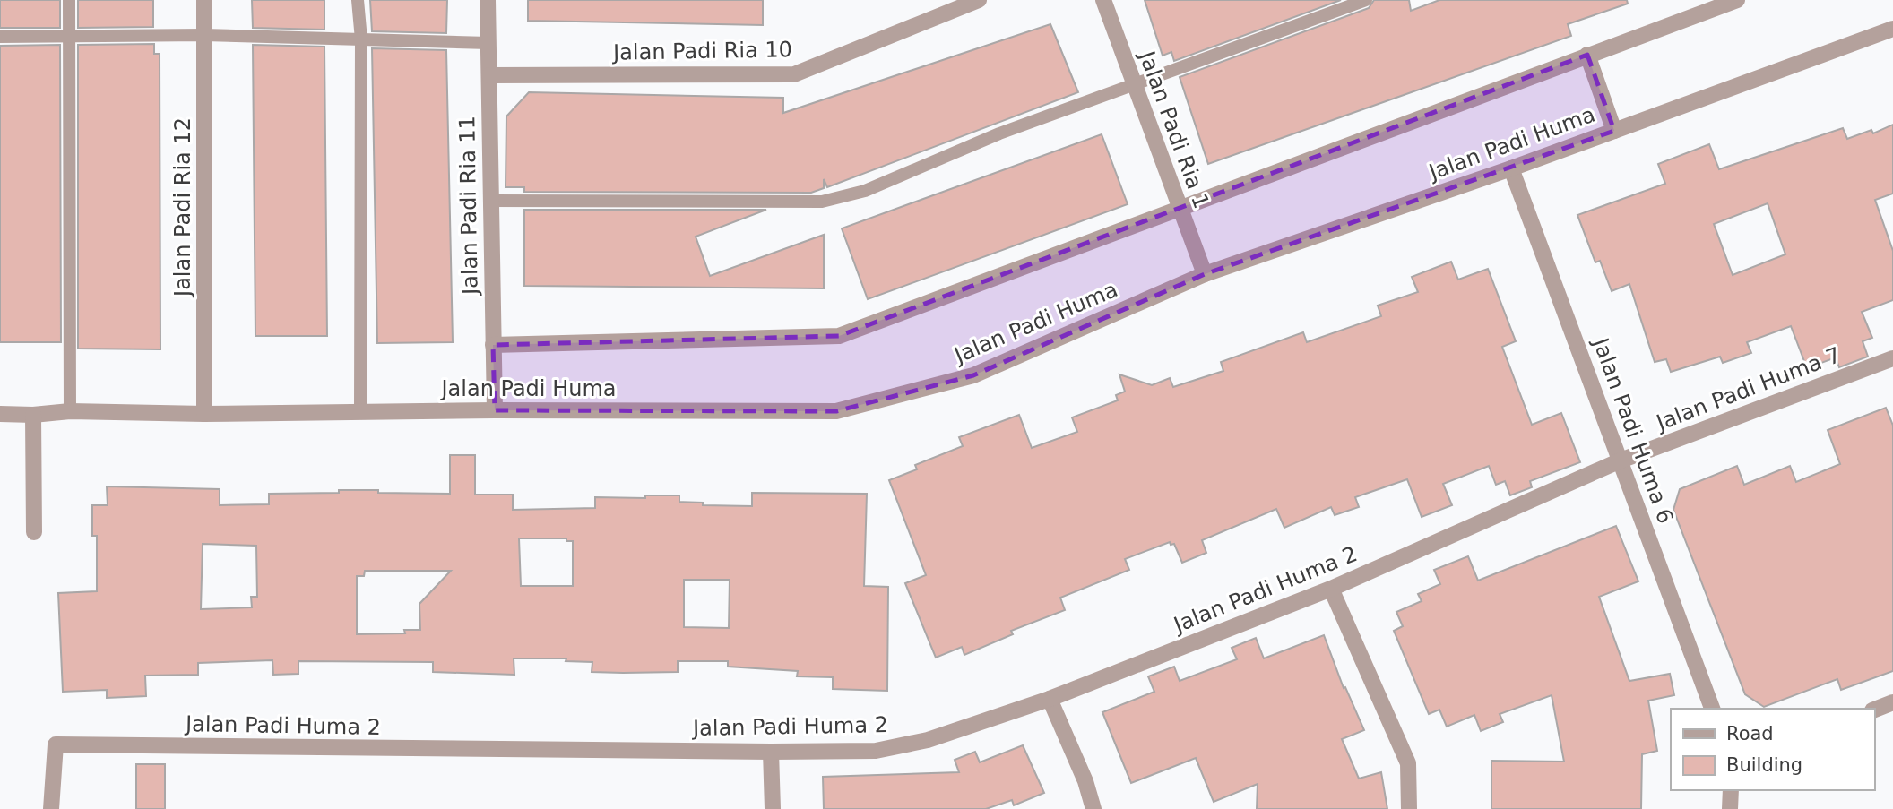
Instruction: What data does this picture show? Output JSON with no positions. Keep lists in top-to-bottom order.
{
  "streets": {
    "street": [
      "Jalan Padi Ria 10",
      "Jalan Padi Ria 1",
      "Jalan Padi Huma",
      "Jalan Padi Ria 11",
      "Jalan Padi Ria 12",
      "Jalan Padi Huma 7",
      "Jalan Padi Huma 6",
      "Jalan Padi Huma 2"
    ]
  },
  "crossings": [
    ["Jalan Padi Ria 10", "Jalan Padi Ria 11"],
    ["Jalan Padi Ria 1", "Jalan Padi Huma"],
    ["Jalan Padi Huma", "Jalan Padi Ria 11"],
    ["Jalan Padi Huma", "Jalan Padi Ria 12"],
    ["Jalan Padi Huma", "Jalan Padi Huma 6"],
    ["Jalan Padi Huma 7", "Jalan Padi Huma 6"],
    ["Jalan Padi Huma 7", "Jalan Padi Huma 2"],
    ["Jalan Padi Huma 6", "Jalan Padi Huma 2"]
  ],
  "legend": ["Road", "Building"]
}
